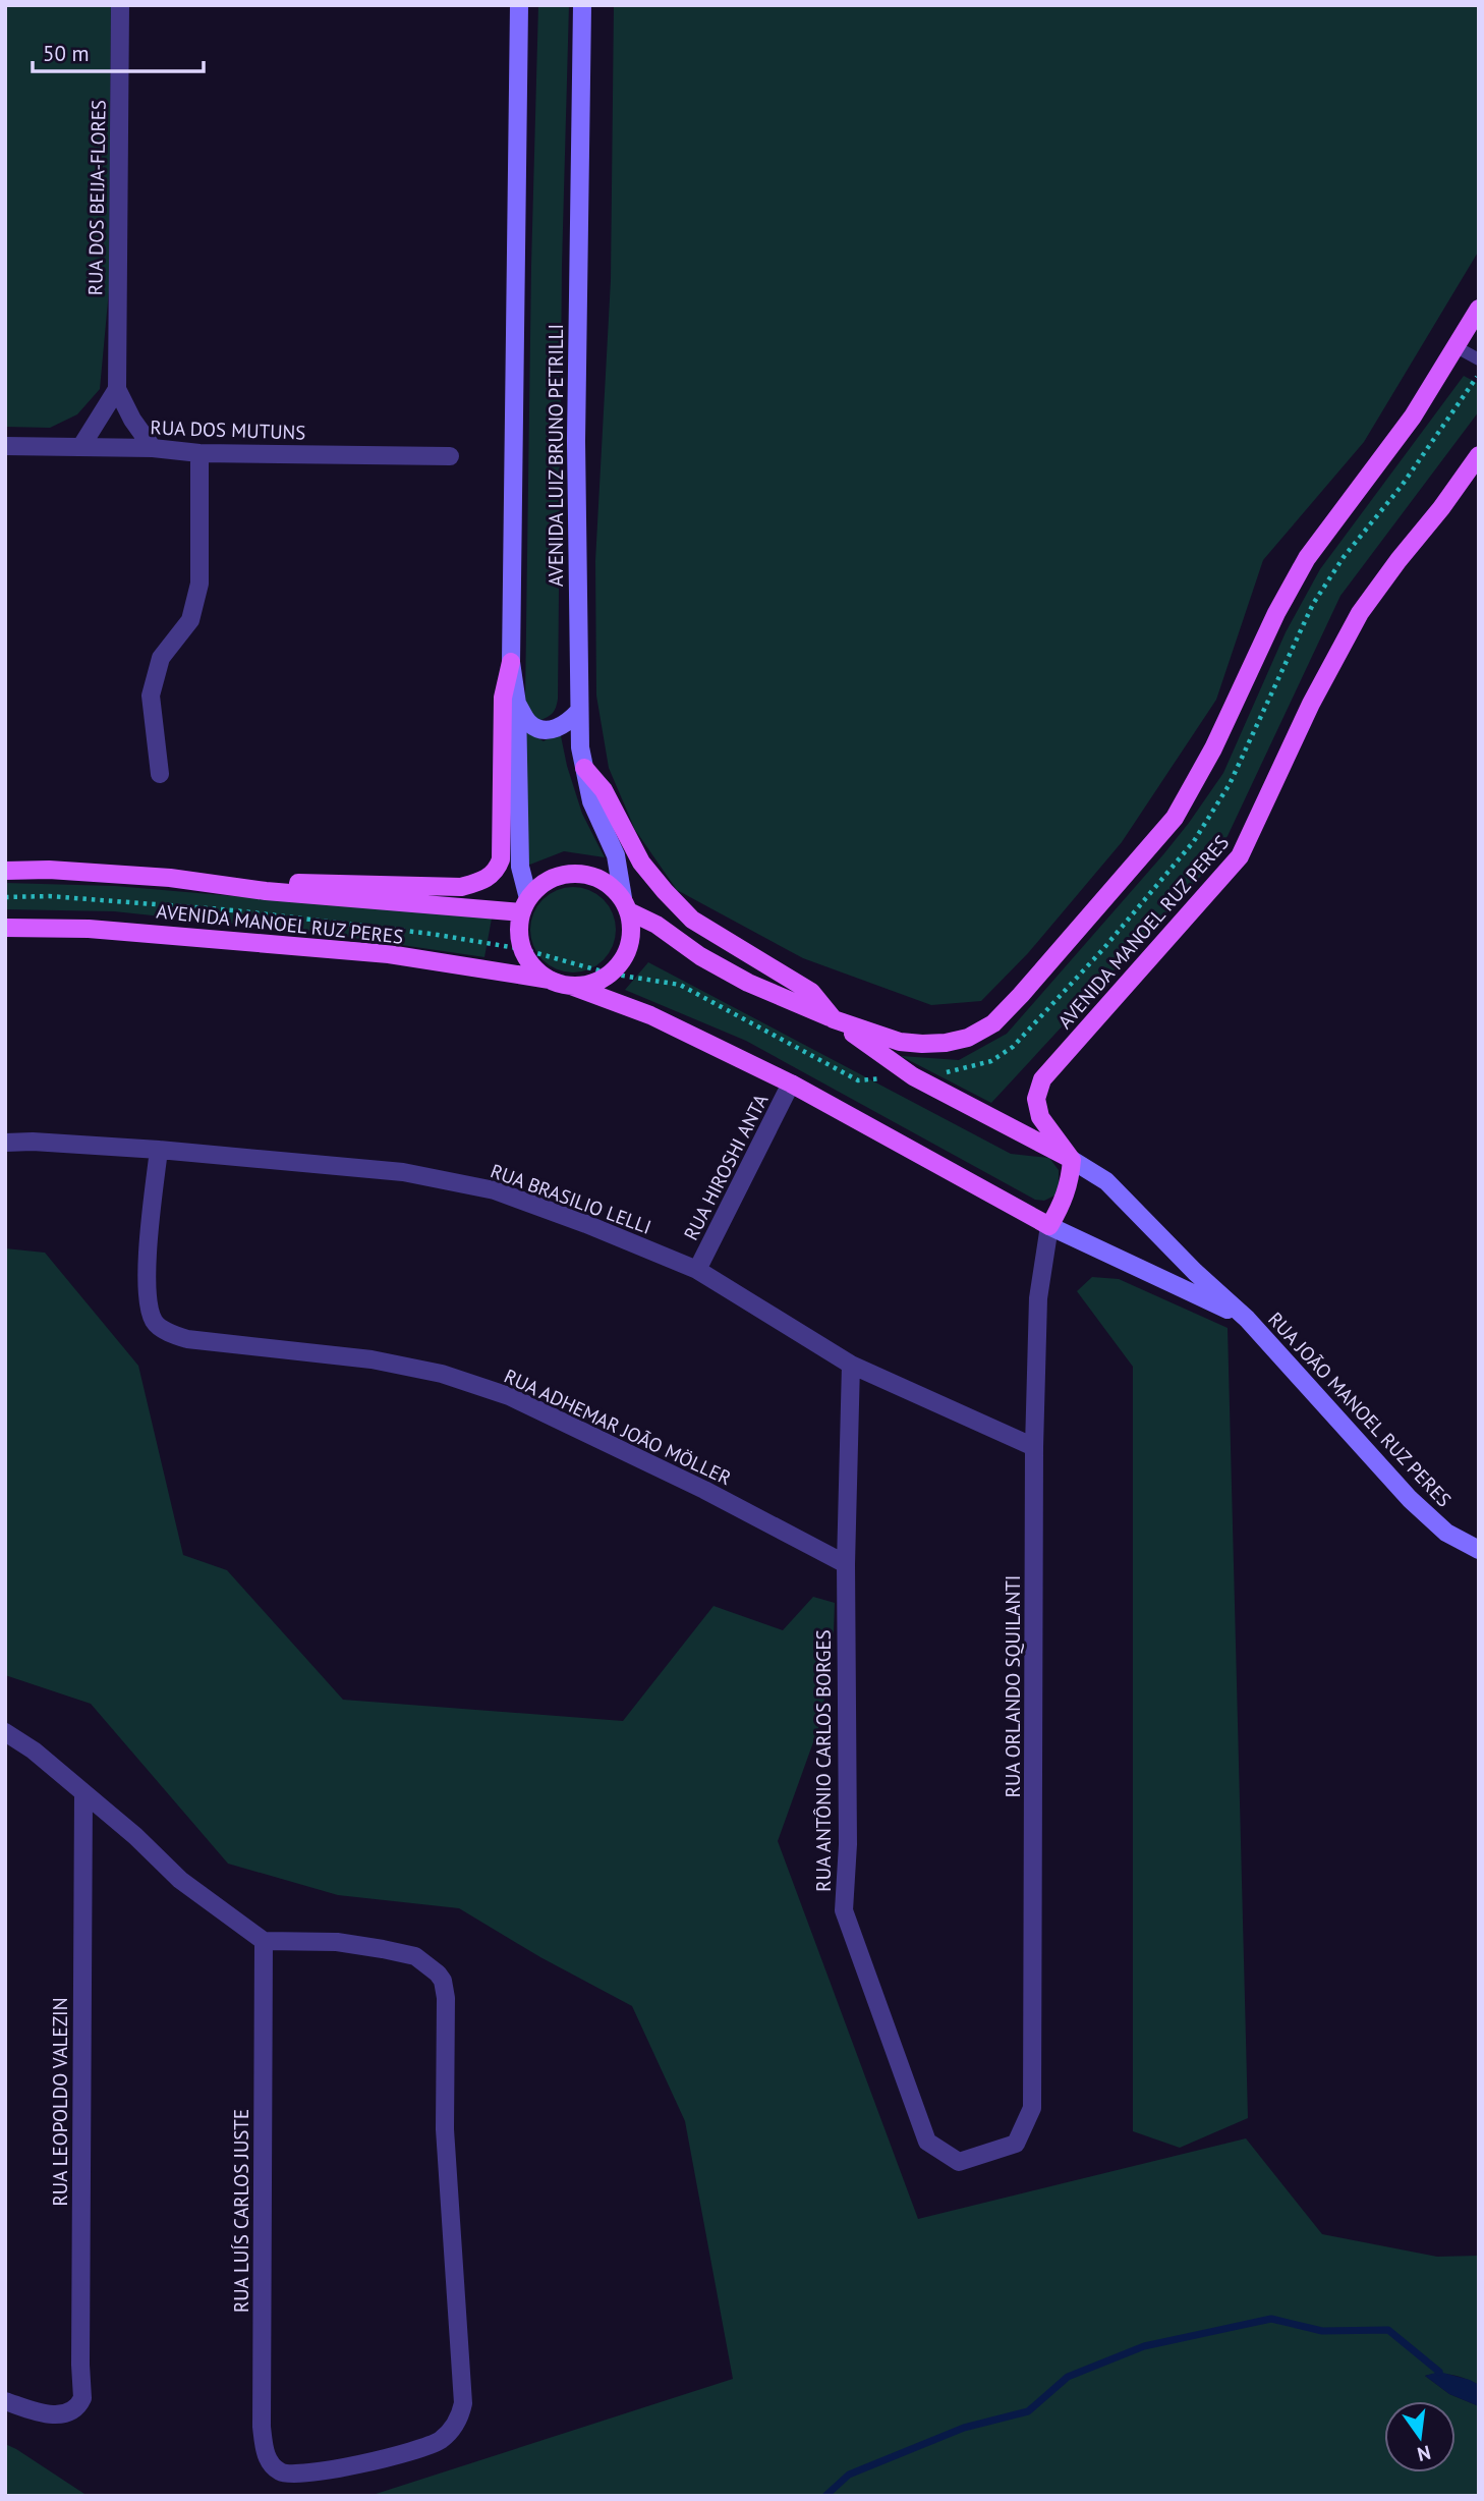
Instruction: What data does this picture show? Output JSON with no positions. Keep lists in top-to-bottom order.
{
  "streets": {
    "main road": ["AVENIDA LUIZ BRUNO PETRILLI", "AVENIDA MANOEL RUZ PERES", "RUA JOÃO MANOEL RUZ PERES"],
    "street": [
      "RUA DOS BEIJA-FLORES",
      "RUA DOS MUTUNS",
      "RUA HIROSHI ANTA",
      "RUA BRASILIO LELLI",
      "RUA ADHEMAR JOÃO MÖLLER",
      "RUA ORLANDO SQUILANTI",
      "RUA ANTÔNIO CARLOS BORGES",
      "RUA LEOPOLDO VALEZIN",
      "RUA LUÍS CARLOS JUSTE"
    ]
  },
  "crossings": [
    ["RUA DOS BEIJA-FLORES", "RUA DOS MUTUNS"],
    ["AVENIDA LUIZ BRUNO PETRILLI", "AVENIDA MANOEL RUZ PERES"],
    ["AVENIDA MANOEL RUZ PERES", "RUA JOÃO MANOEL RUZ PERES"],
    ["RUA HIROSHI ANTA", "RUA BRASILIO LELLI"],
    ["RUA BRASILIO LELLI", "RUA ADHEMAR JOÃO MÖLLER"],
    ["RUA BRASILIO LELLI", "RUA ORLANDO SQUILANTI"],
    ["RUA BRASILIO LELLI", "RUA ANTÔNIO CARLOS BORGES"],
    ["RUA JOÃO MANOEL RUZ PERES", "RUA ORLANDO SQUILANTI"],
    ["RUA ADHEMAR JOÃO MÖLLER", "RUA ANTÔNIO CARLOS BORGES"],
    ["RUA ORLANDO SQUILANTI", "RUA ANTÔNIO CARLOS BORGES"]
  ],
  "scale_bar": "50 m",
  "north": "bottom"
}
